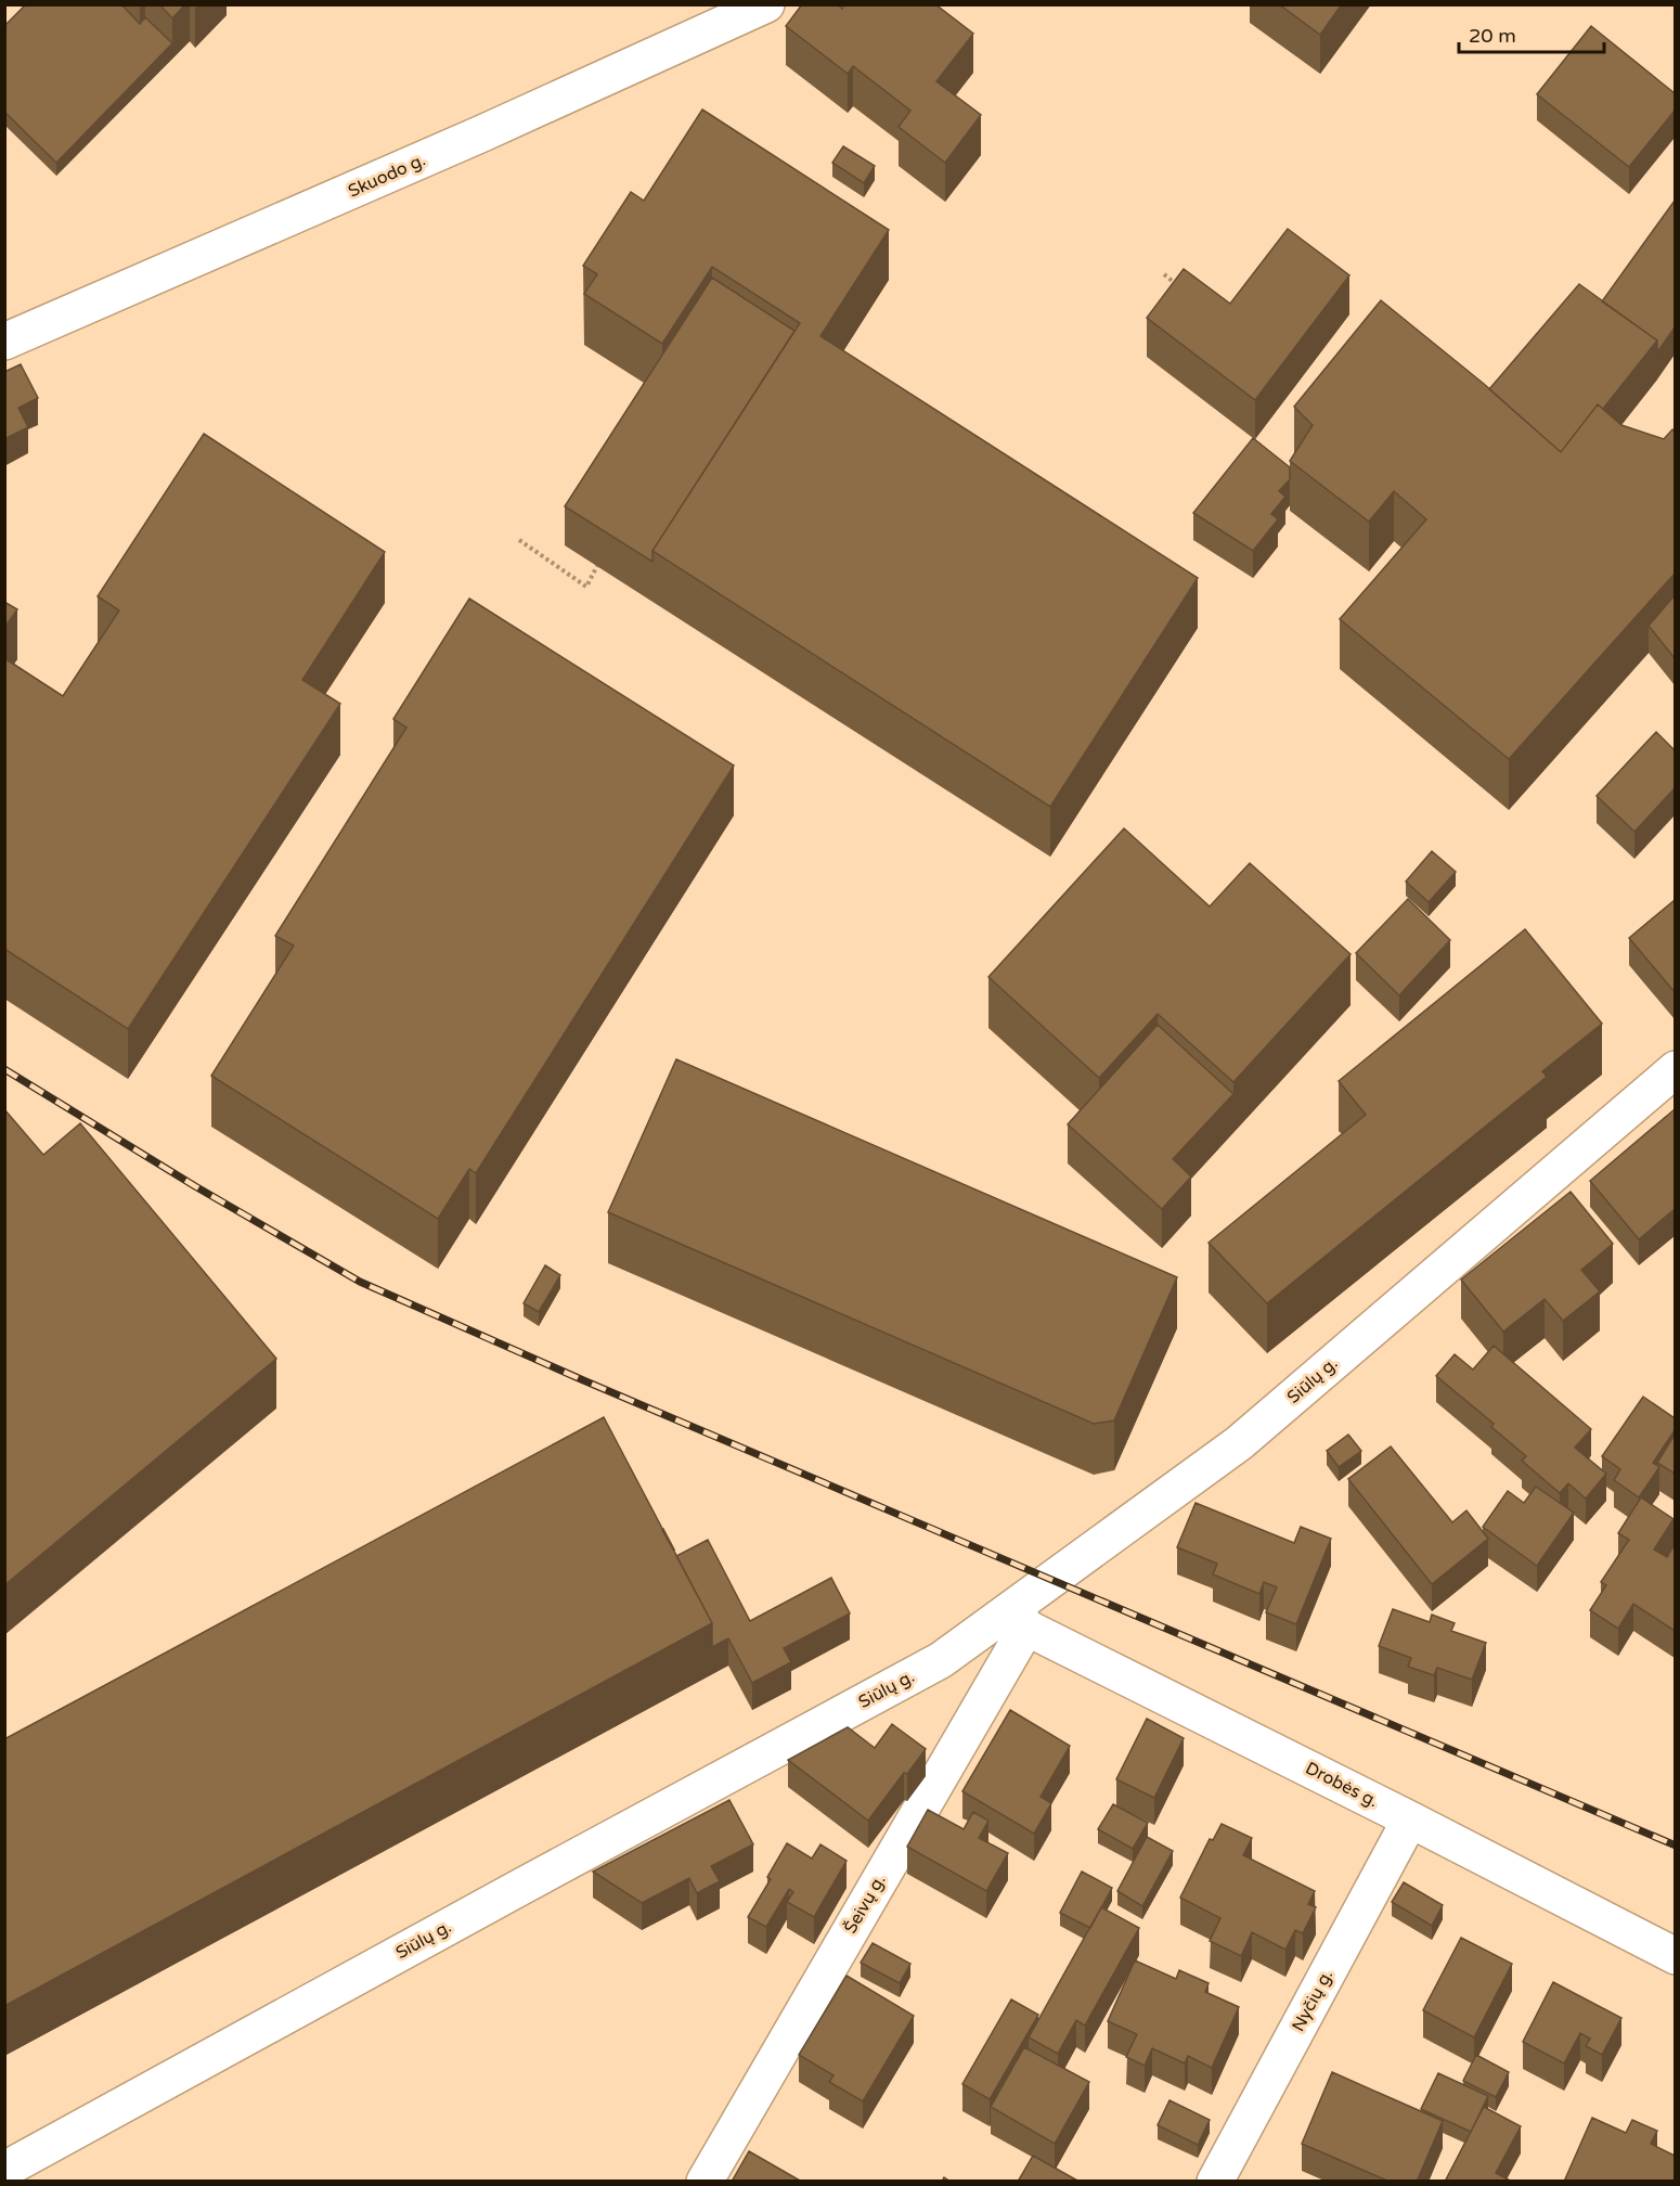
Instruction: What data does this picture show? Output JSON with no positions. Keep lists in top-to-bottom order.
{
  "streets": {
    "street": [
      "Skuodo g.",
      "Siūlų g.",
      "Drobės g.",
      "Šeivų g.",
      "Nyčių g."
    ]
  },
  "crossings": [
    ["Siūlų g.", "Drobės g."],
    ["Siūlų g.", "Šeivų g."],
    ["Drobės g.", "Šeivų g."],
    ["Drobės g.", "Nyčių g."]
  ],
  "scale_bar": "20 m"
}
